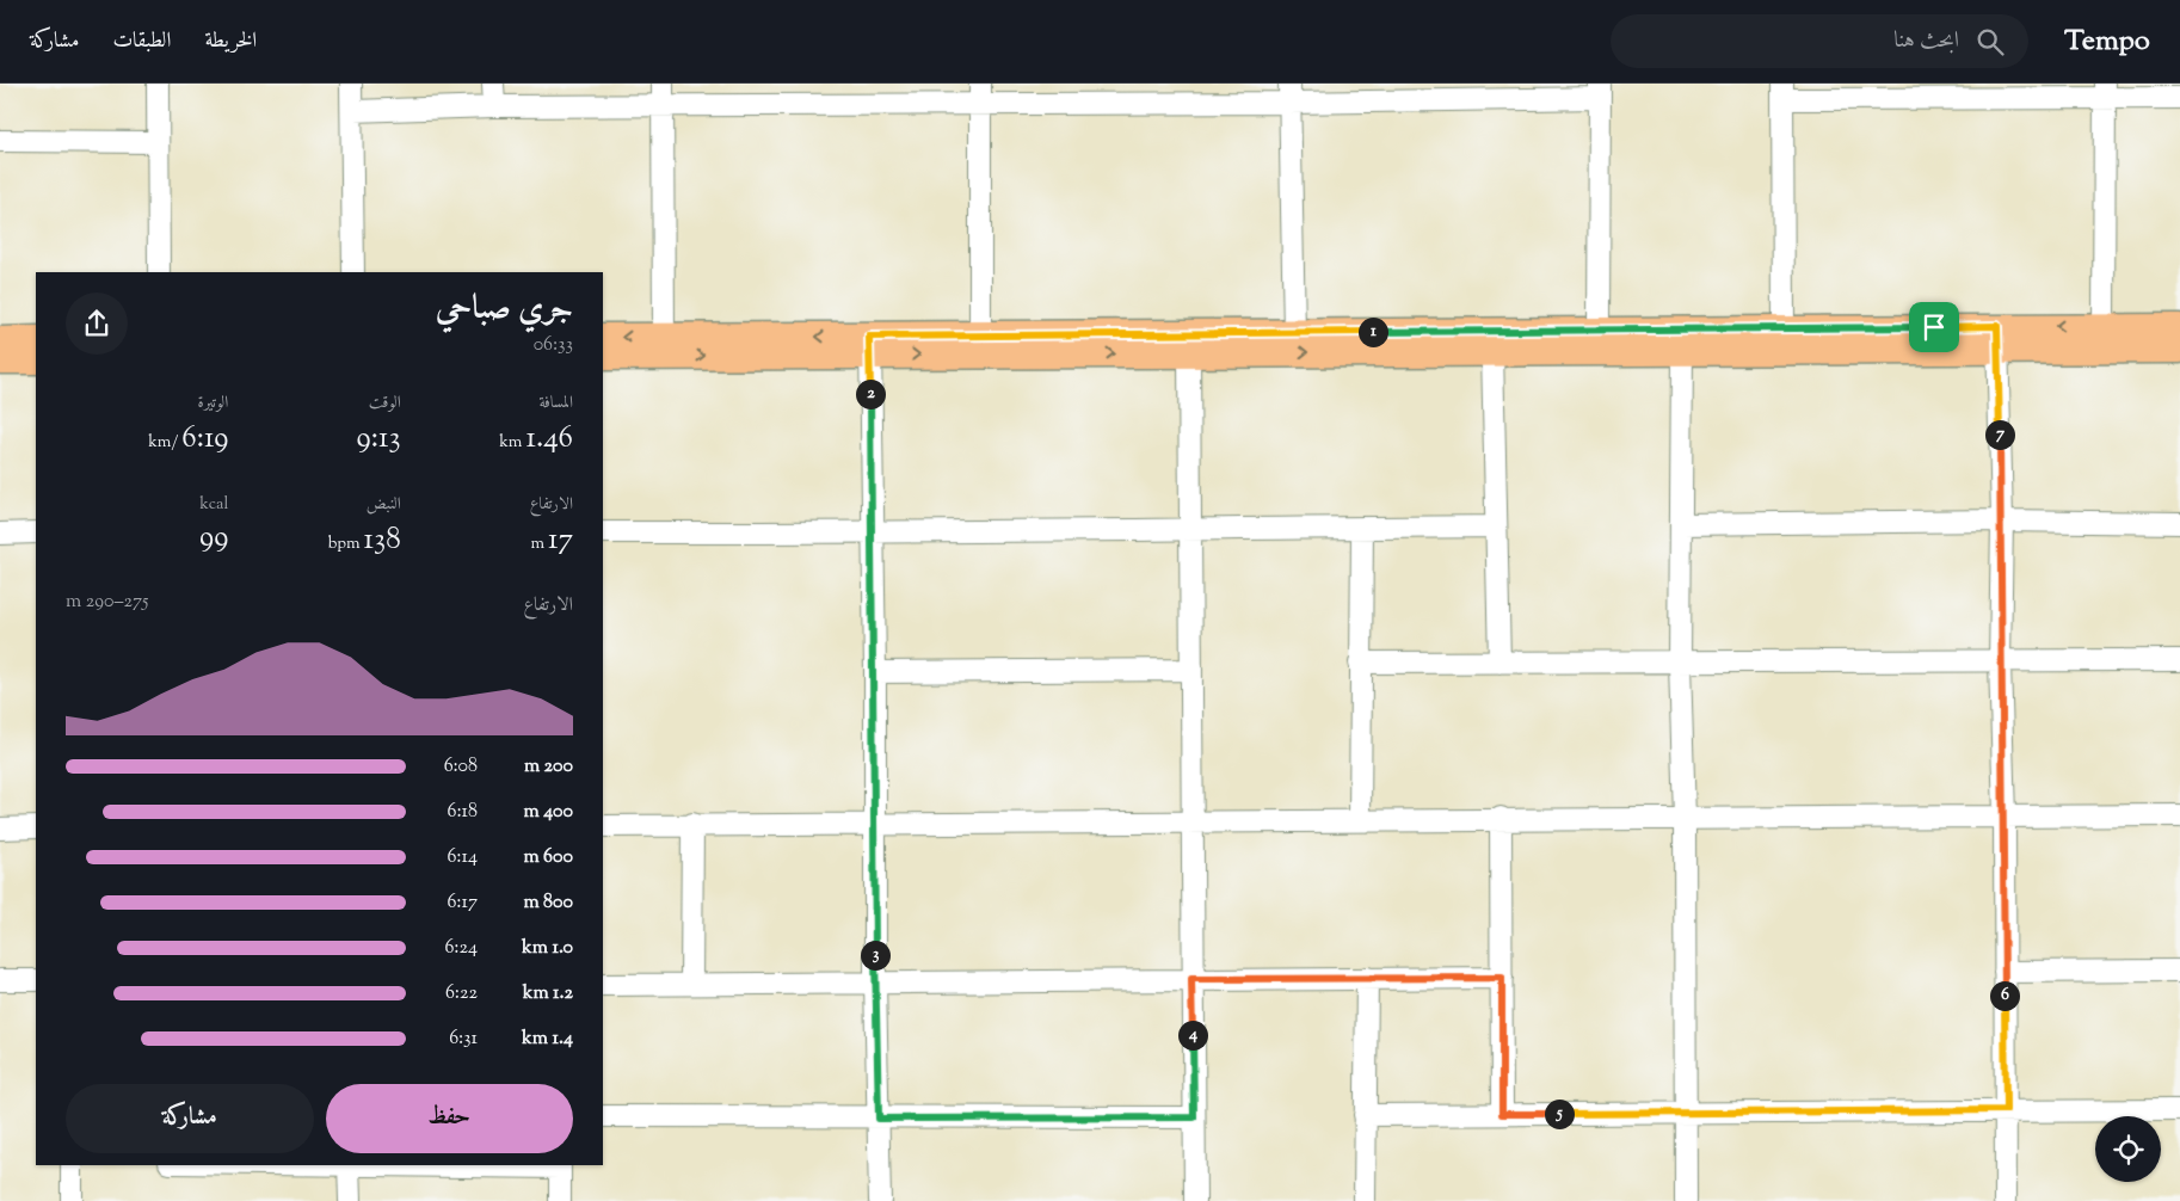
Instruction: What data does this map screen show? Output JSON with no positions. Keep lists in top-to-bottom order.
{
  "page": {
    "header": "Tempo",
    "search": "ابحث هنا",
    "nav": ["الخريطة", "الطبقات", "مشاركة"],
    "heading": ["جري صباحي", "06:33"],
    "pins": [
      "1",
      "2",
      "7",
      "3",
      "6",
      "4",
      "5"
    ],
    "stats": [
      ["المسافة", "1.46 km"],
      ["الوقت", "9:13"],
      ["الوتيرة", "6:19 /km"],
      ["الارتفاع", "17 m"],
      ["النبض", "138 bpm"],
      ["kcal", "99"]
    ],
    "chart": ["الارتفاع", "275–290 m"],
    "list": [
      {
        "name": "200 m",
        "note": "6:08"
      },
      {
        "name": "400 m",
        "note": "6:18"
      },
      {
        "name": "600 m",
        "note": "6:14"
      },
      {
        "name": "800 m",
        "note": "6:17"
      },
      {
        "name": "1.0 km",
        "note": "6:24"
      },
      {
        "name": "1.2 km",
        "note": "6:22"
      },
      {
        "name": "1.4 km",
        "note": "6:31"
      }
    ],
    "buttons": ["حفظ", "مشاركة"]
  }
}
